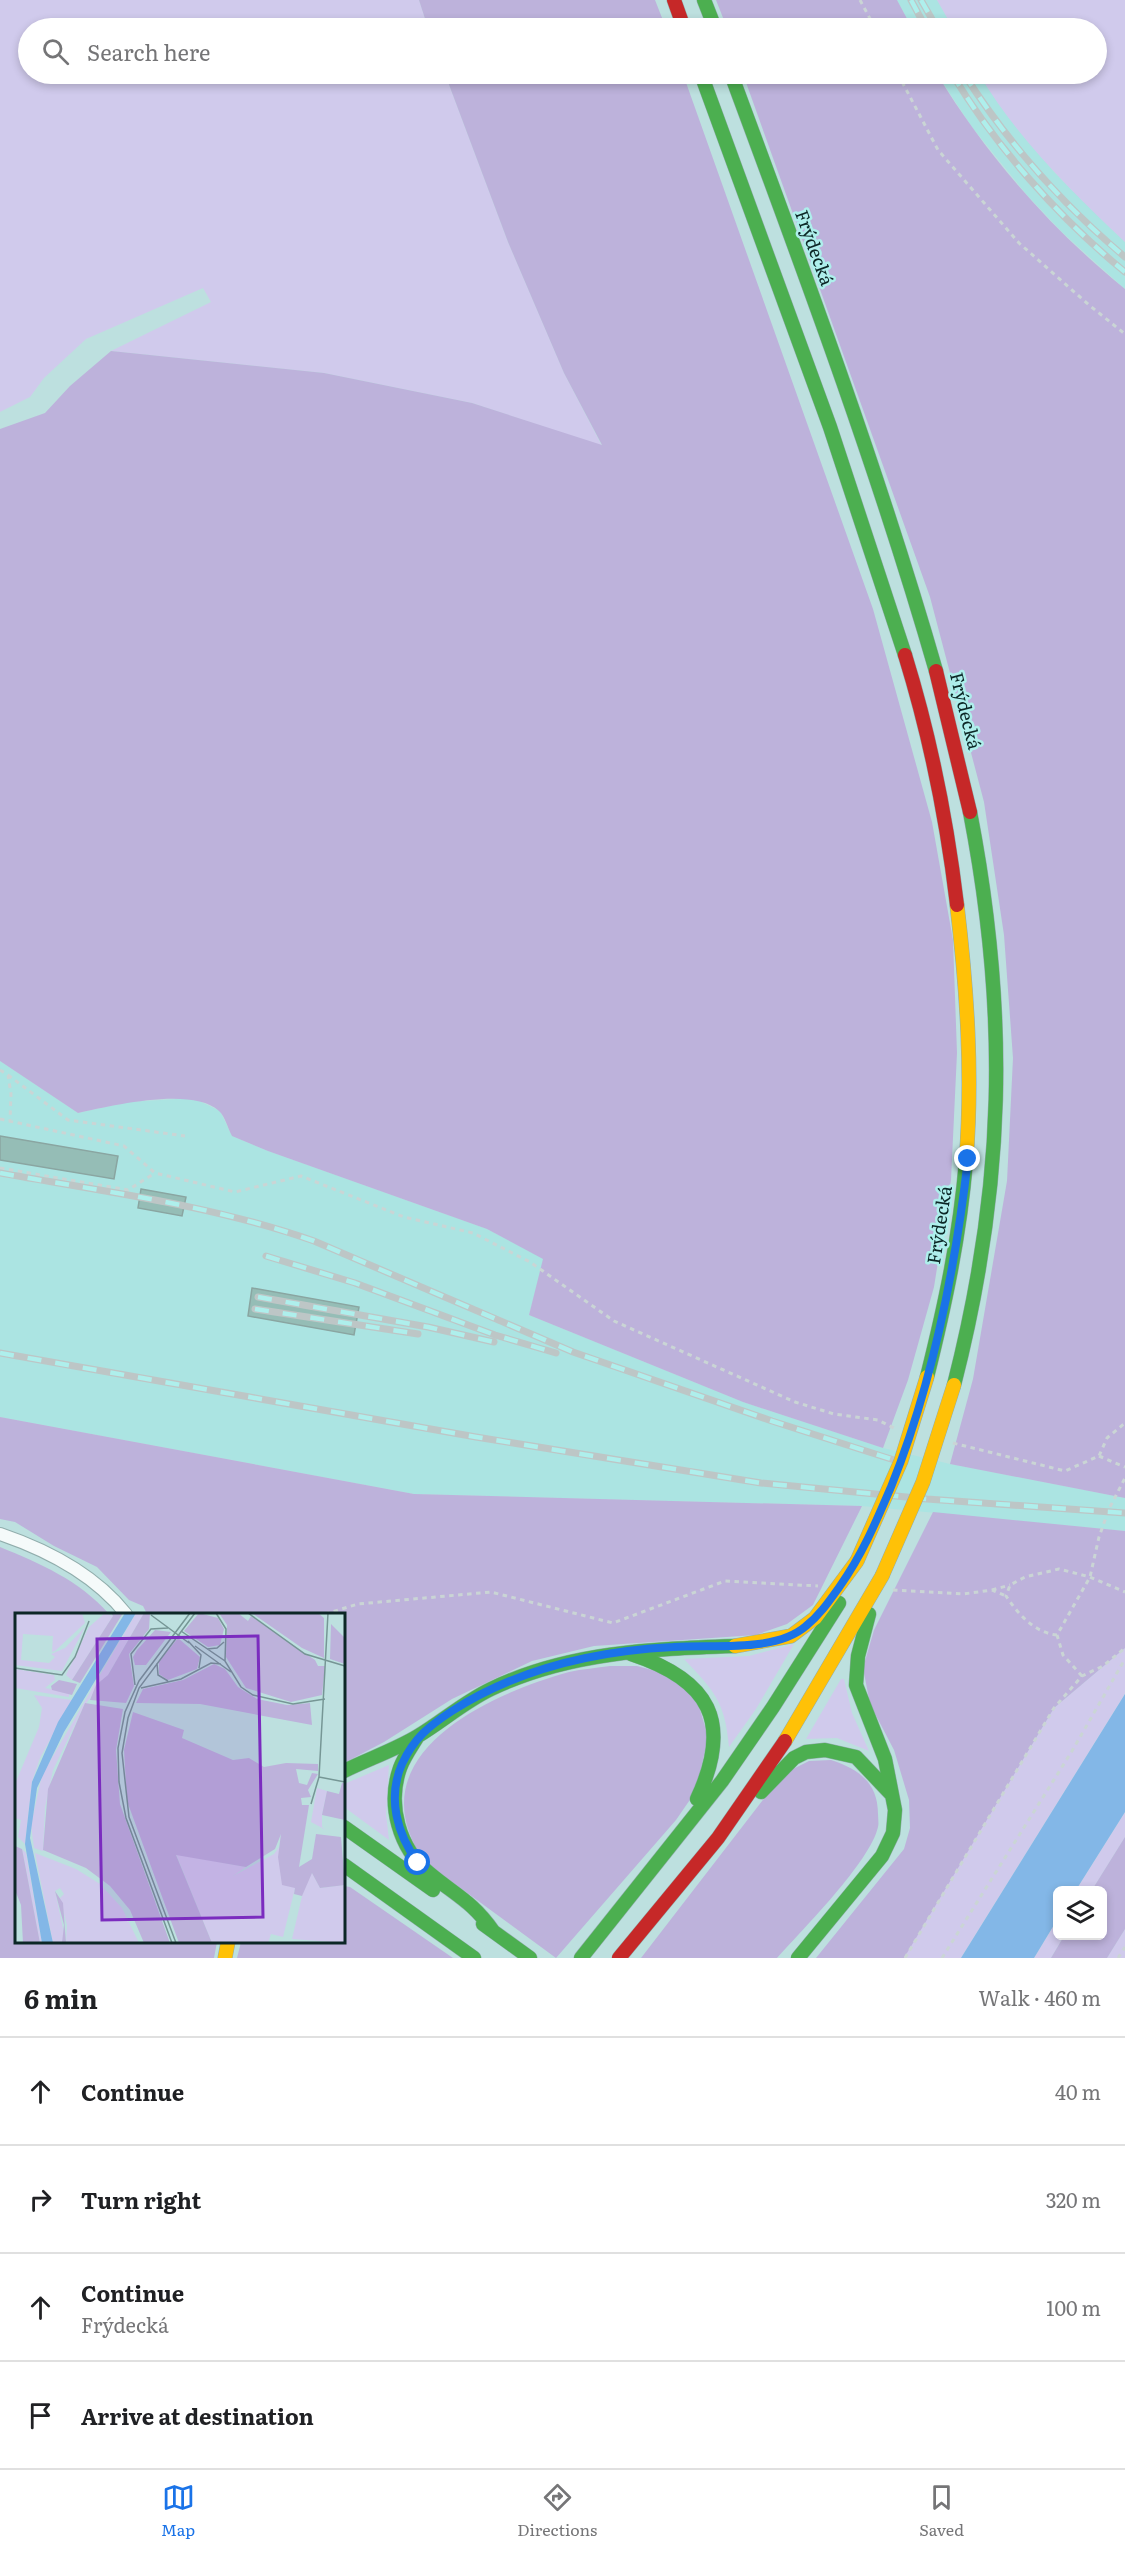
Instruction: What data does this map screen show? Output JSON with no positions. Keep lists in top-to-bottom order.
{
  "streets": {
    "main road": ["Frýdecká"]
  },
  "page": {
    "search": "Search here",
    "heading": ["6 min", "Walk · 460 m"],
    "list": [
      ["Continue", "40 m"],
      ["Turn right", "320 m"],
      ["Continue", "Frýdecká", "100 m"],
      "Arrive at destination"
    ],
    "nav": ["Map", "Directions", "Saved"]
  }
}
